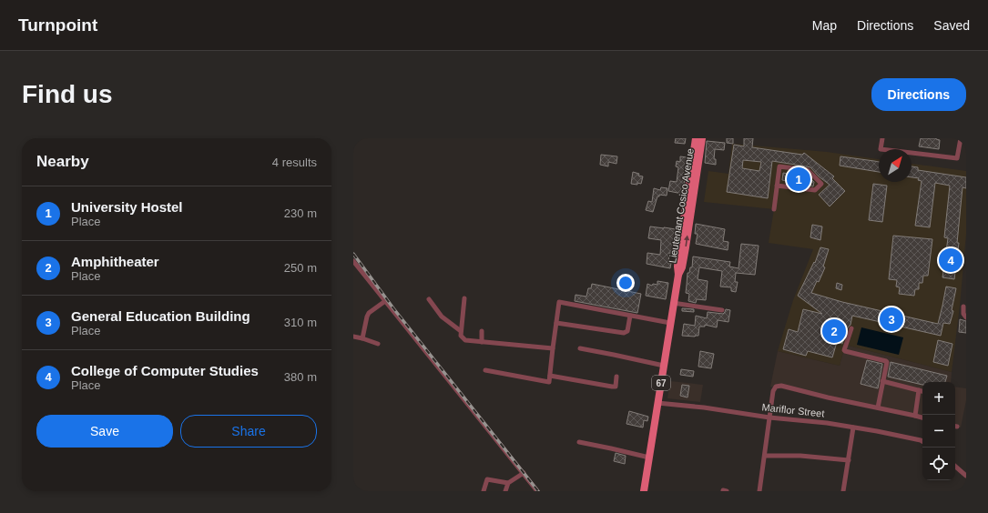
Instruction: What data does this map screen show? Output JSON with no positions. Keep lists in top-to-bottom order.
{
  "streets": {
    "main road": ["Lieutenant Cosico Avenue", "67"],
    "street": ["Mariflor Street"]
  },
  "crossings": [
    ["Lieutenant Cosico Avenue", "Mariflor Street"]
  ],
  "north": "top right",
  "page": {
    "header": "Turnpoint",
    "nav": ["Map", "Directions", "Saved"],
    "buttons": [
      "Directions",
      ["Save", "Share"]
    ],
    "title": "Find us",
    "heading": ["Nearby", "4 results"],
    "pins": [
      "1",
      "4",
      "3",
      "2"
    ],
    "list": [
      {
        "mark": "1",
        "name": "University Hostel",
        "note": "Place",
        "value": "230 m"
      },
      {
        "mark": "2",
        "name": "Amphitheater",
        "note": "Place",
        "value": "250 m"
      },
      {
        "mark": "3",
        "name": "General Education Building",
        "note": "Place",
        "value": "310 m"
      },
      {
        "mark": "4",
        "name": "College of Computer Studies",
        "note": "Place",
        "value": "380 m"
      }
    ],
    "map_buttons": ["+", "−"]
  }
}
